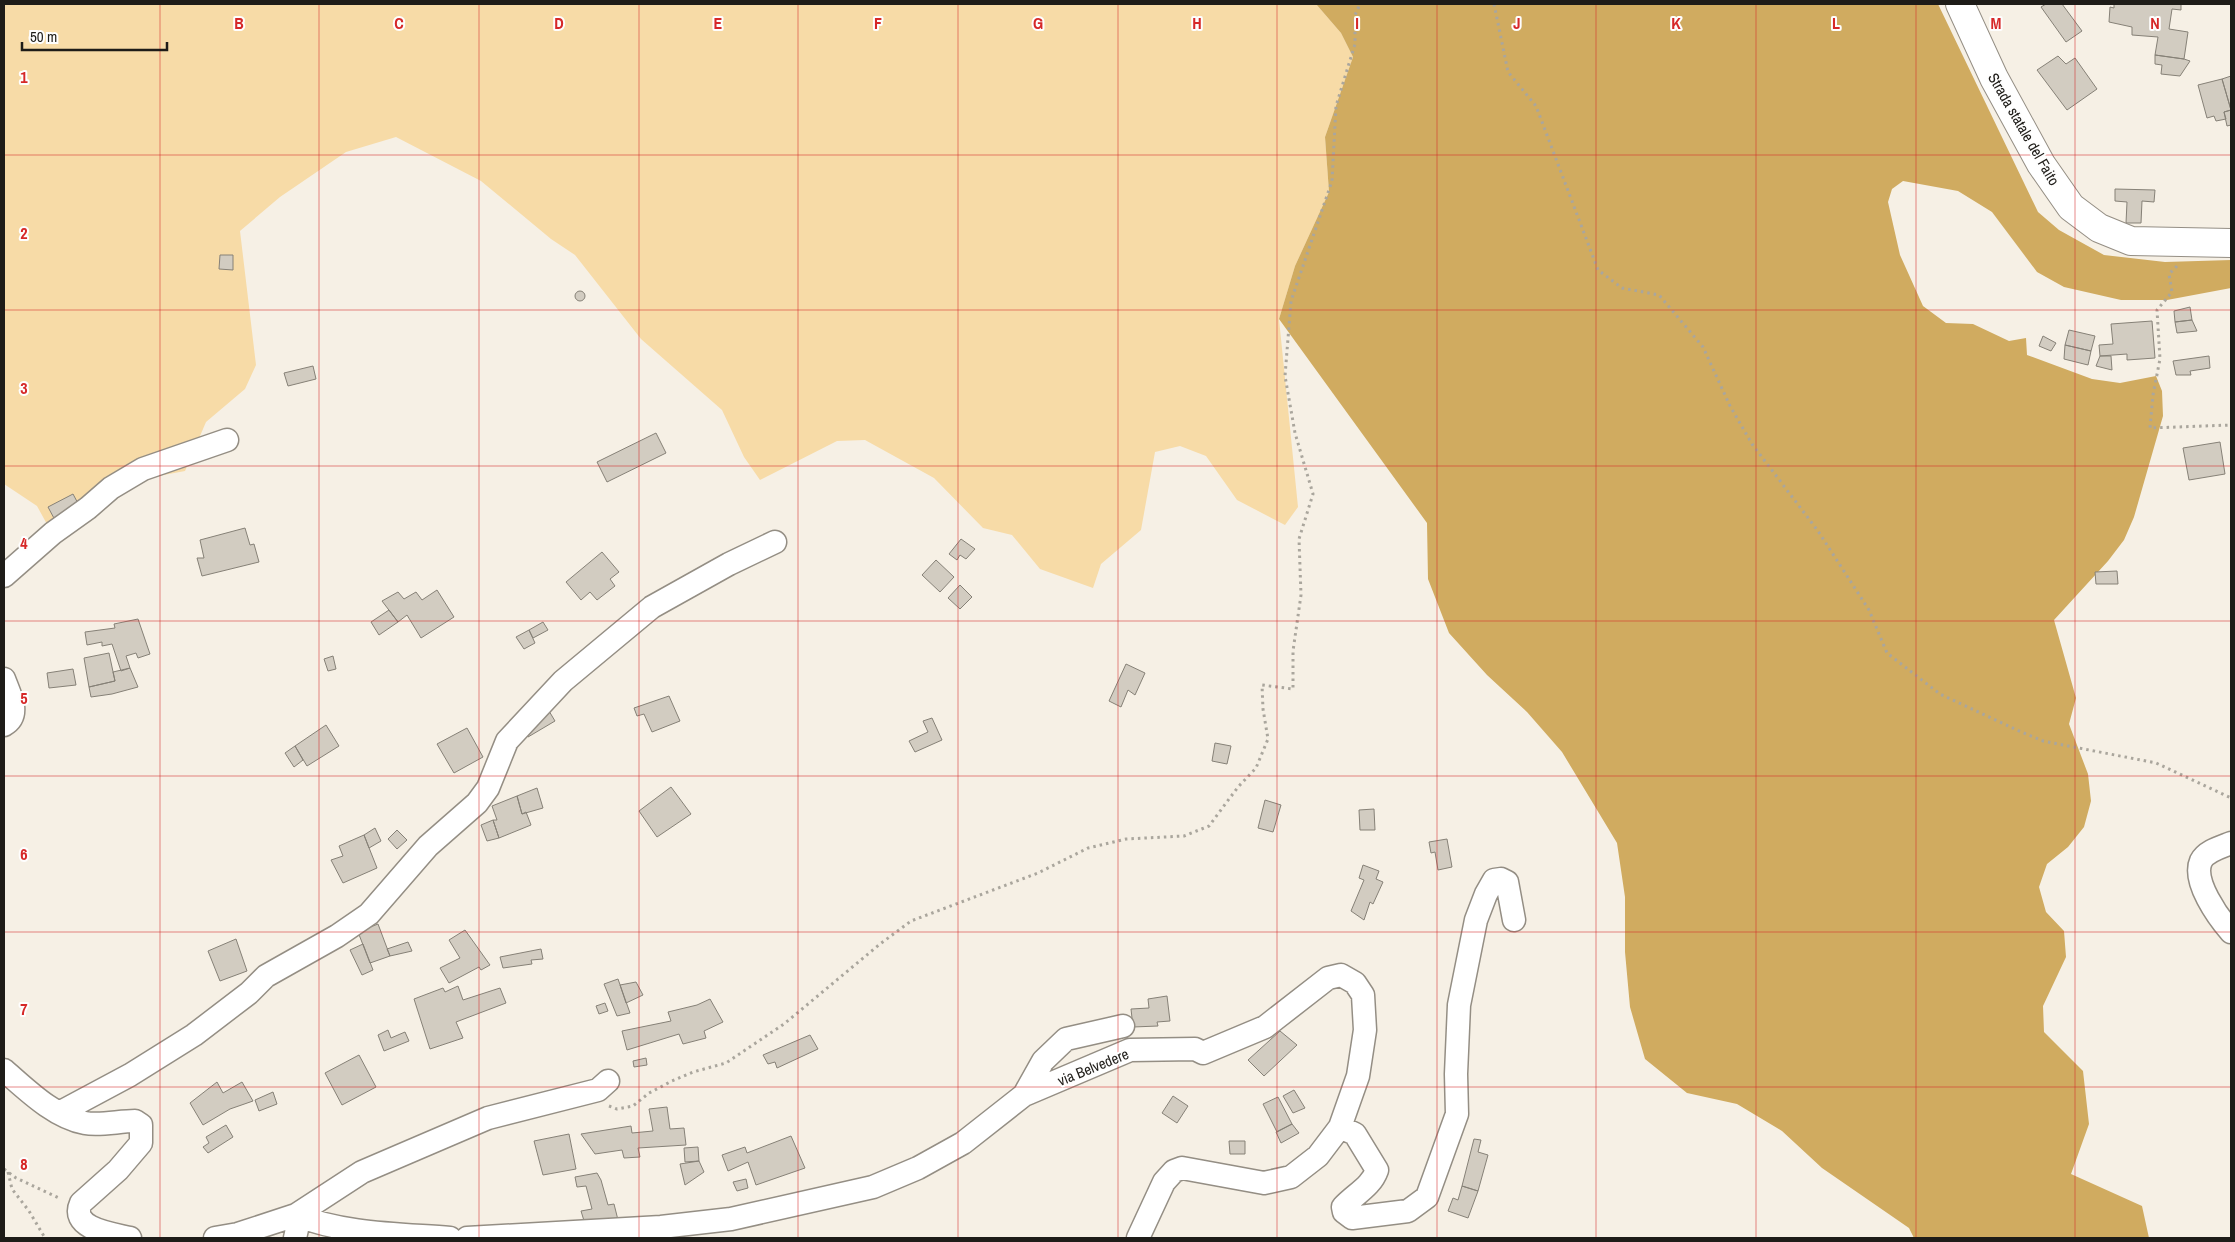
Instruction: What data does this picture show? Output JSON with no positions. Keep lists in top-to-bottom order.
{
  "streets": {
    "street": ["Strada statale del Faito", "via Belvedere"]
  },
  "scale_bar": "50 m",
  "grid": {
    "columns": [
      "B",
      "C",
      "D",
      "E",
      "F",
      "G",
      "H",
      "I",
      "J",
      "K",
      "L",
      "M",
      "N"
    ],
    "rows": [
      "1",
      "2",
      "3",
      "4",
      "5",
      "6",
      "7",
      "8"
    ]
  }
}
